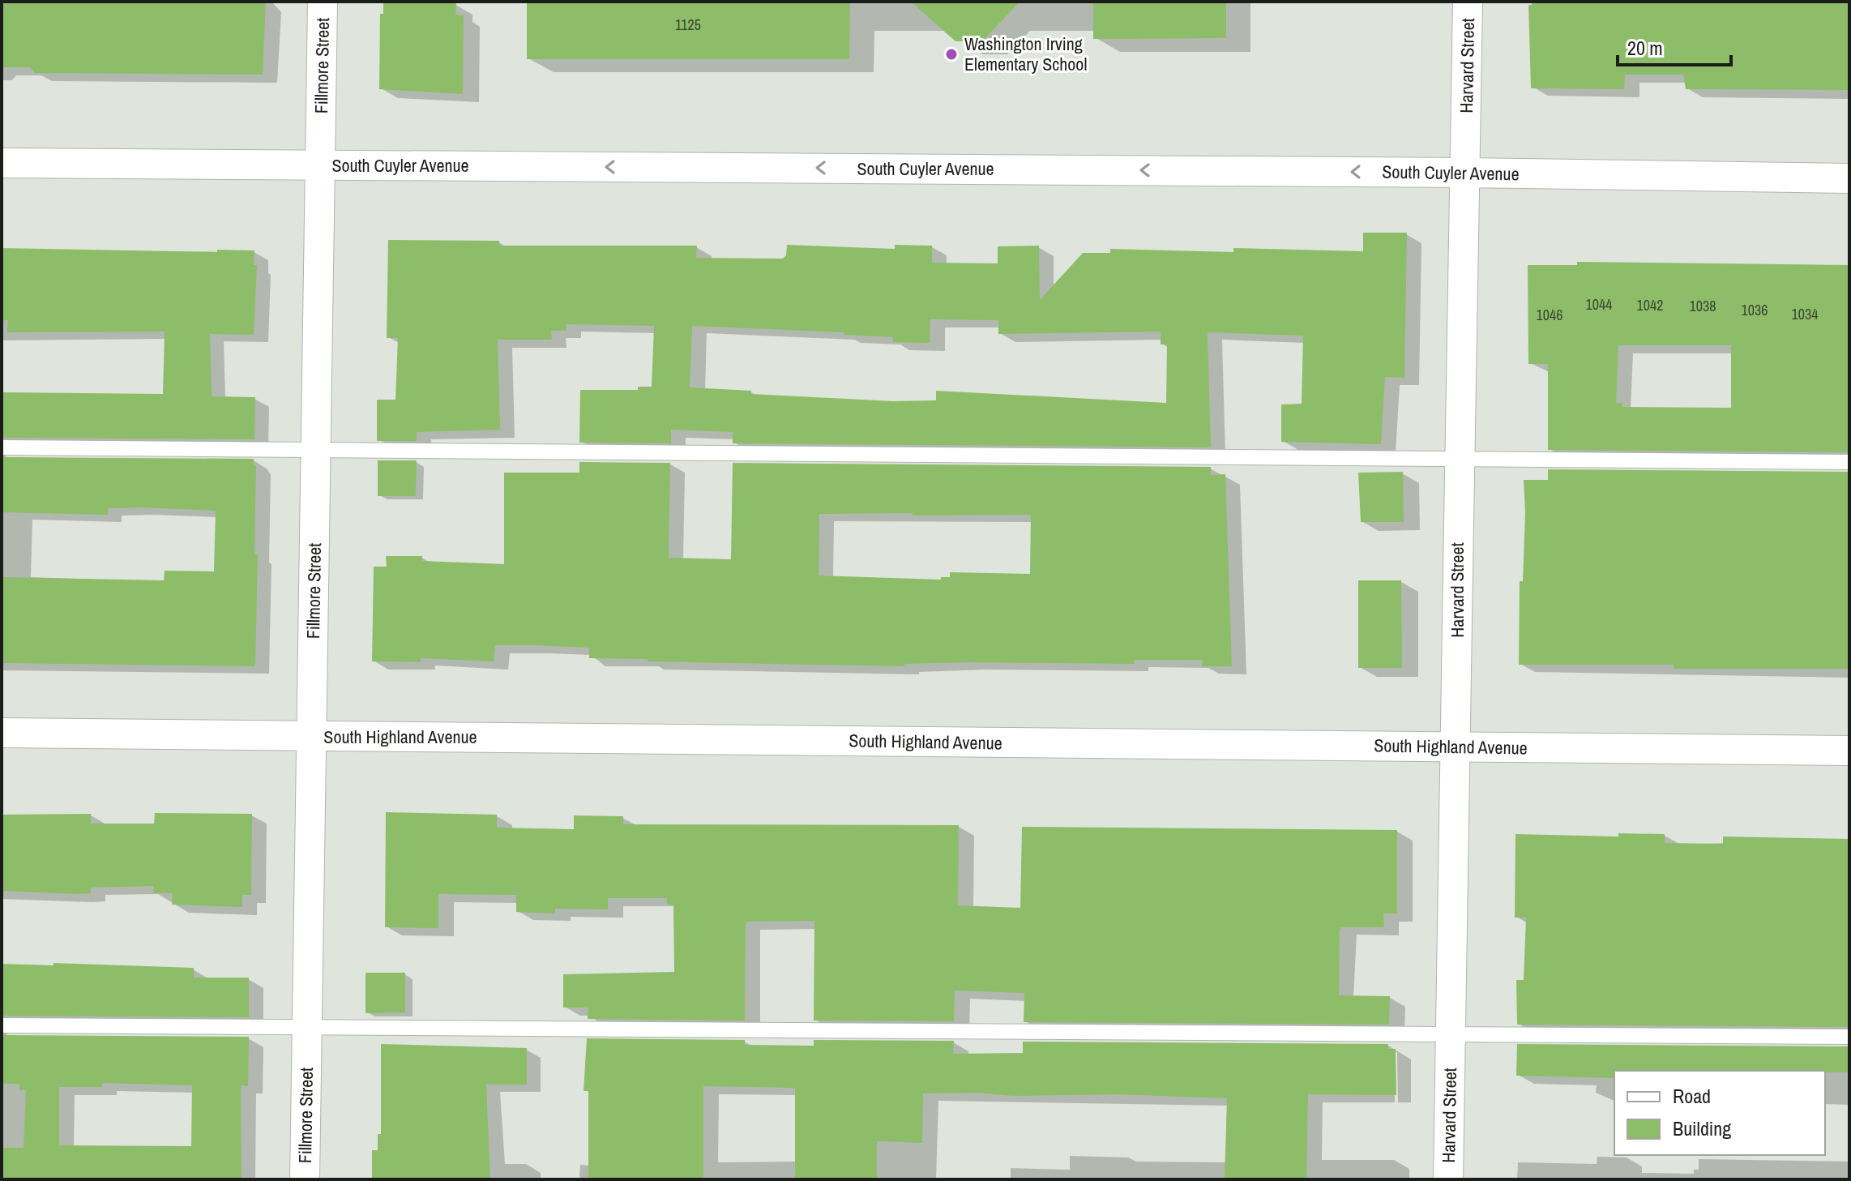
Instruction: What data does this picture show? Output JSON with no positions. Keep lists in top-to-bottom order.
{
  "streets": {
    "street": [
      "Fillmore Street",
      "Harvard Street",
      "South Cuyler Avenue",
      "South Highland Avenue"
    ]
  },
  "crossings": [
    ["Fillmore Street", "South Cuyler Avenue"],
    ["Fillmore Street", "South Highland Avenue"],
    ["Harvard Street", "South Cuyler Avenue"],
    ["Harvard Street", "South Highland Avenue"]
  ],
  "one_way": ["South Cuyler Avenue"],
  "places": ["Washington Irving Elementary School"],
  "house_numbers": [
    "1125",
    "1044",
    "1042",
    "1038",
    "1036",
    "1034",
    "1046"
  ],
  "legend": ["Road", "Building"],
  "scale_bar": "20 m"
}
